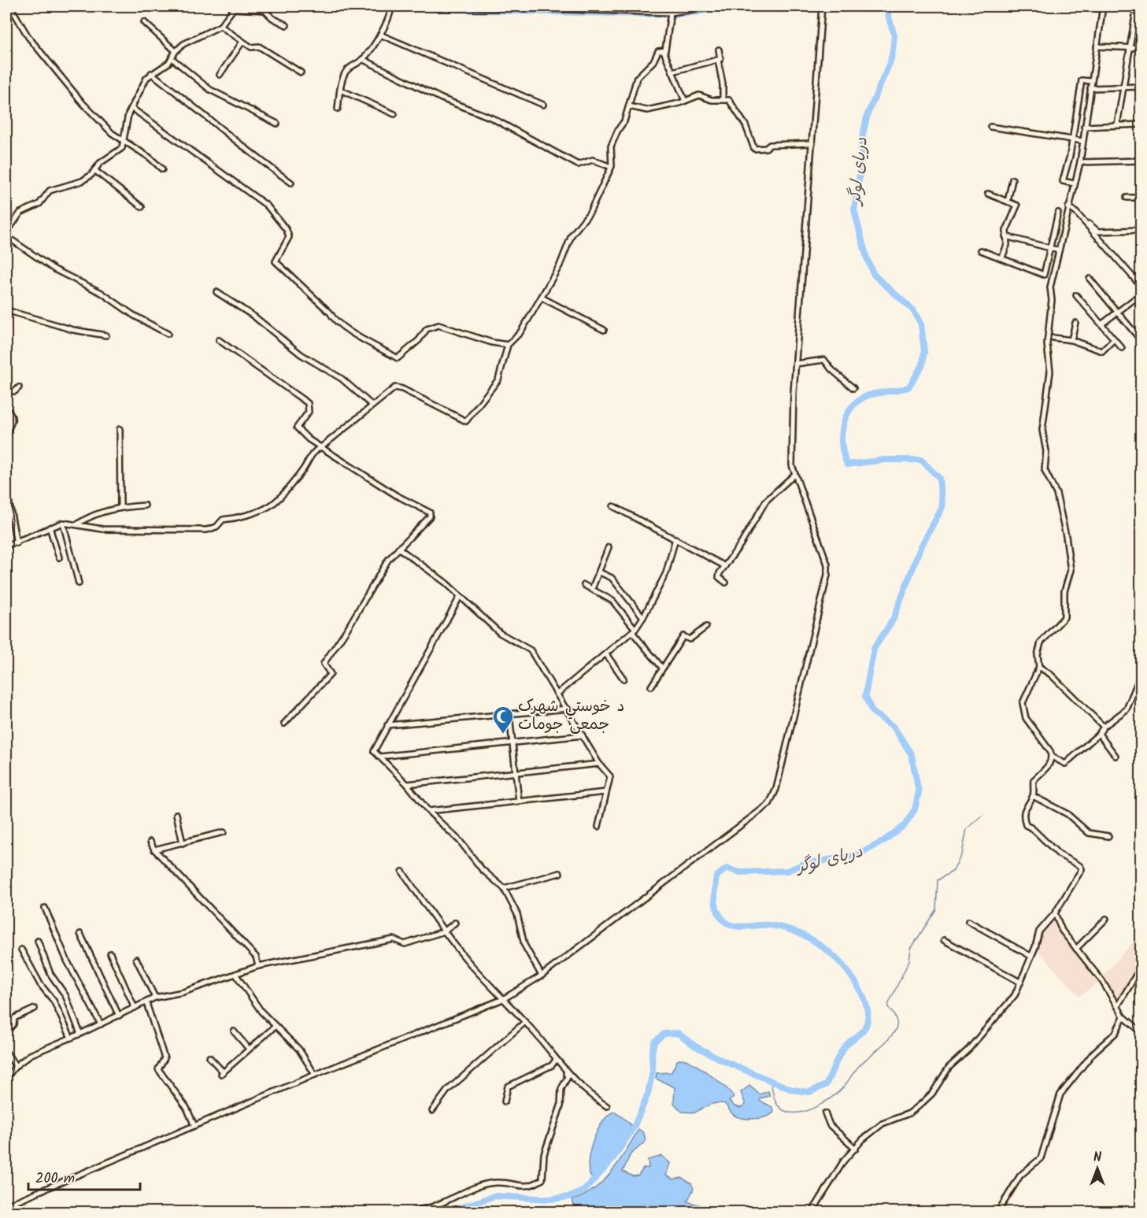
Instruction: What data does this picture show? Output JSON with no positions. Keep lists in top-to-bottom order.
{
  "water": ["دریای لوگر"],
  "places": {
    "mosque": ["د خوستي شهرک جمعی جومات"]
  },
  "scale_bar": "200 m",
  "north": "top"
}
